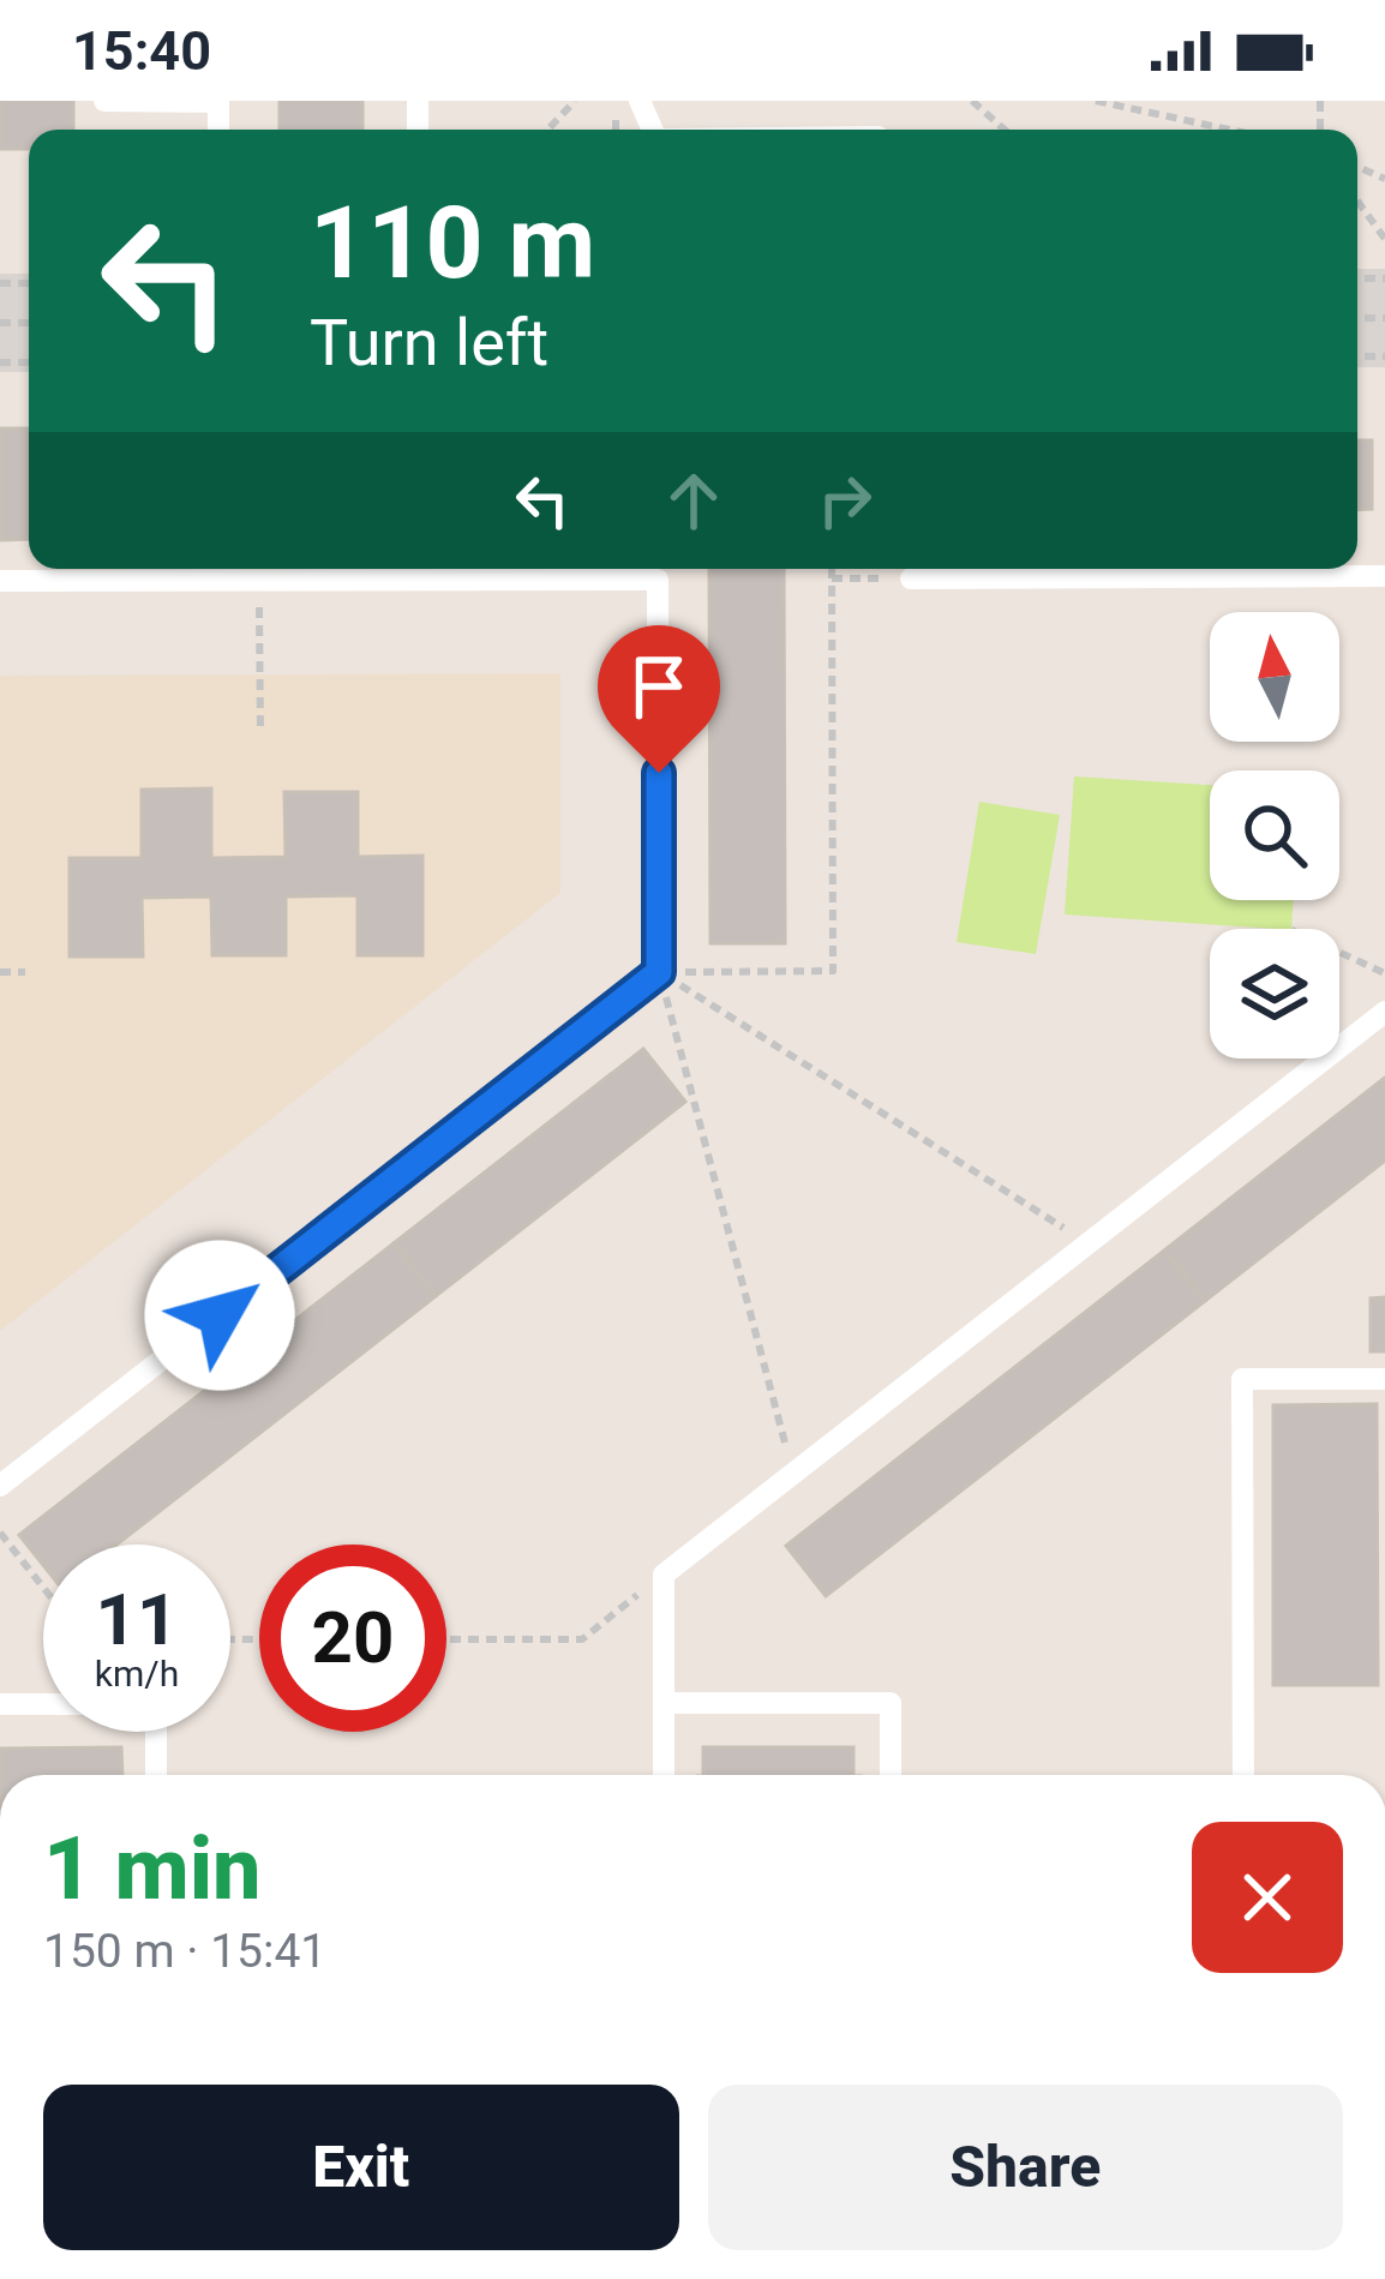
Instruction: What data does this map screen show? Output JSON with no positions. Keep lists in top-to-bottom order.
{
  "north": "top",
  "page": {
    "status": "15:40",
    "turn": ["110 m", "Turn left"],
    "speed": "11 km/h",
    "limit": "20",
    "heading": ["1 min", "150 m · 15:41"],
    "buttons": ["Exit", "Share"]
  }
}
